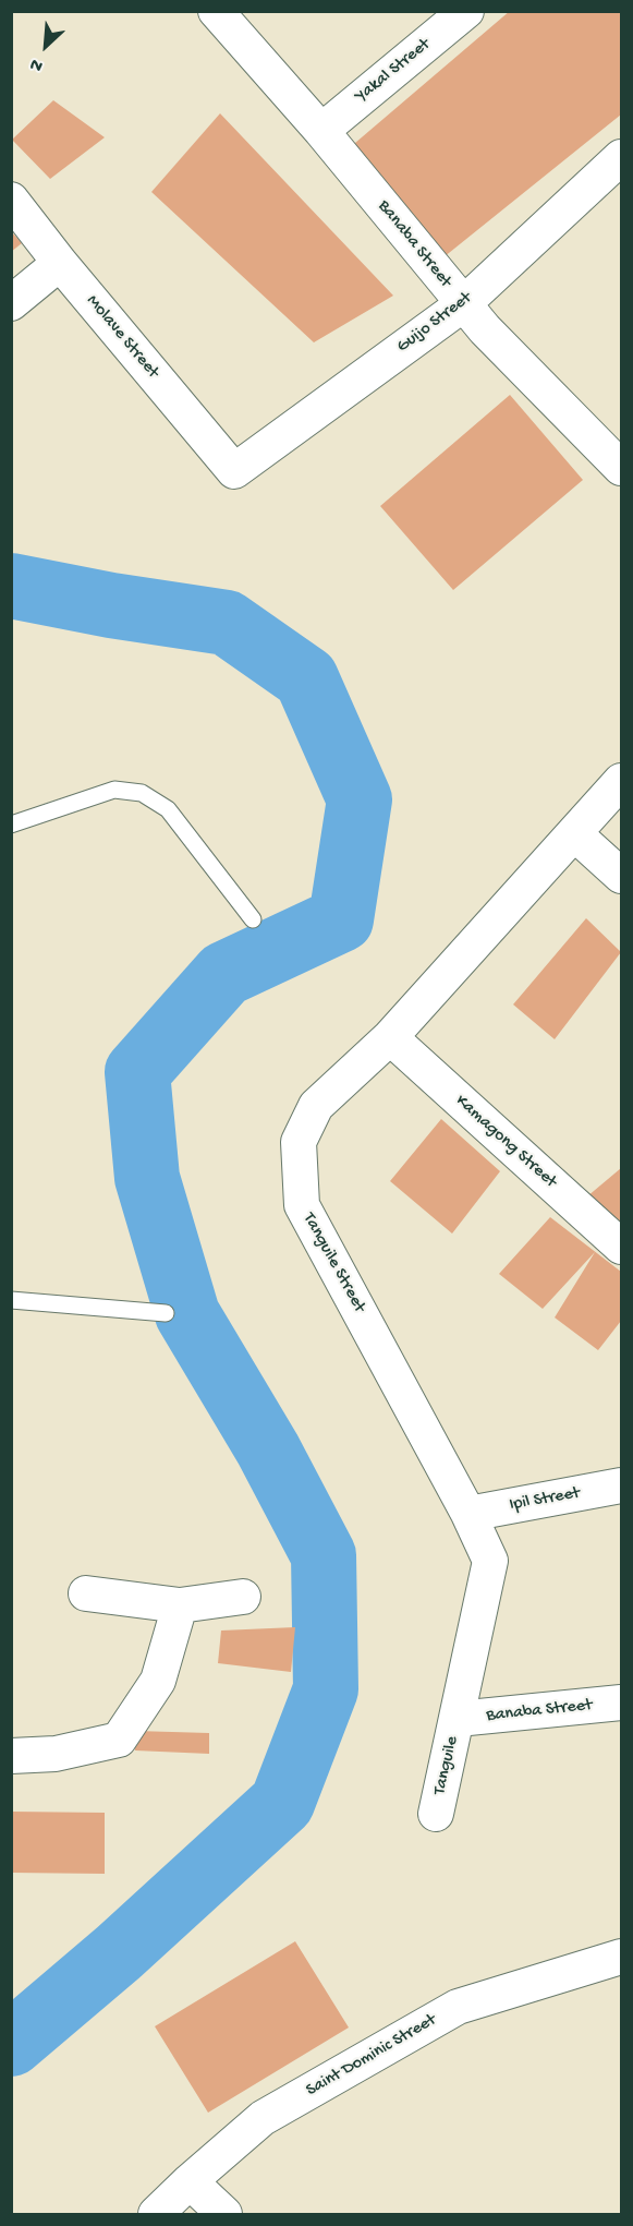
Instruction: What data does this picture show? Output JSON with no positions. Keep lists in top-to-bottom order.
{
  "streets": {
    "street": [
      "Yakal Street",
      "Banaba Street",
      "Guijo Street",
      "Molave Street",
      "Kamagong Street",
      "Tanguile Street",
      "Ipil Street",
      "Tanguile",
      "Saint Dominic Street"
    ]
  },
  "crossings": [
    ["Yakal Street", "Banaba Street"],
    ["Banaba Street", "Guijo Street"],
    ["Banaba Street", "Tanguile Street"],
    ["Banaba Street", "Tanguile"],
    ["Guijo Street", "Molave Street"],
    ["Kamagong Street", "Tanguile Street"],
    ["Tanguile Street", "Ipil Street"],
    ["Tanguile Street", "Tanguile"]
  ],
  "north": "bottom left"
}
